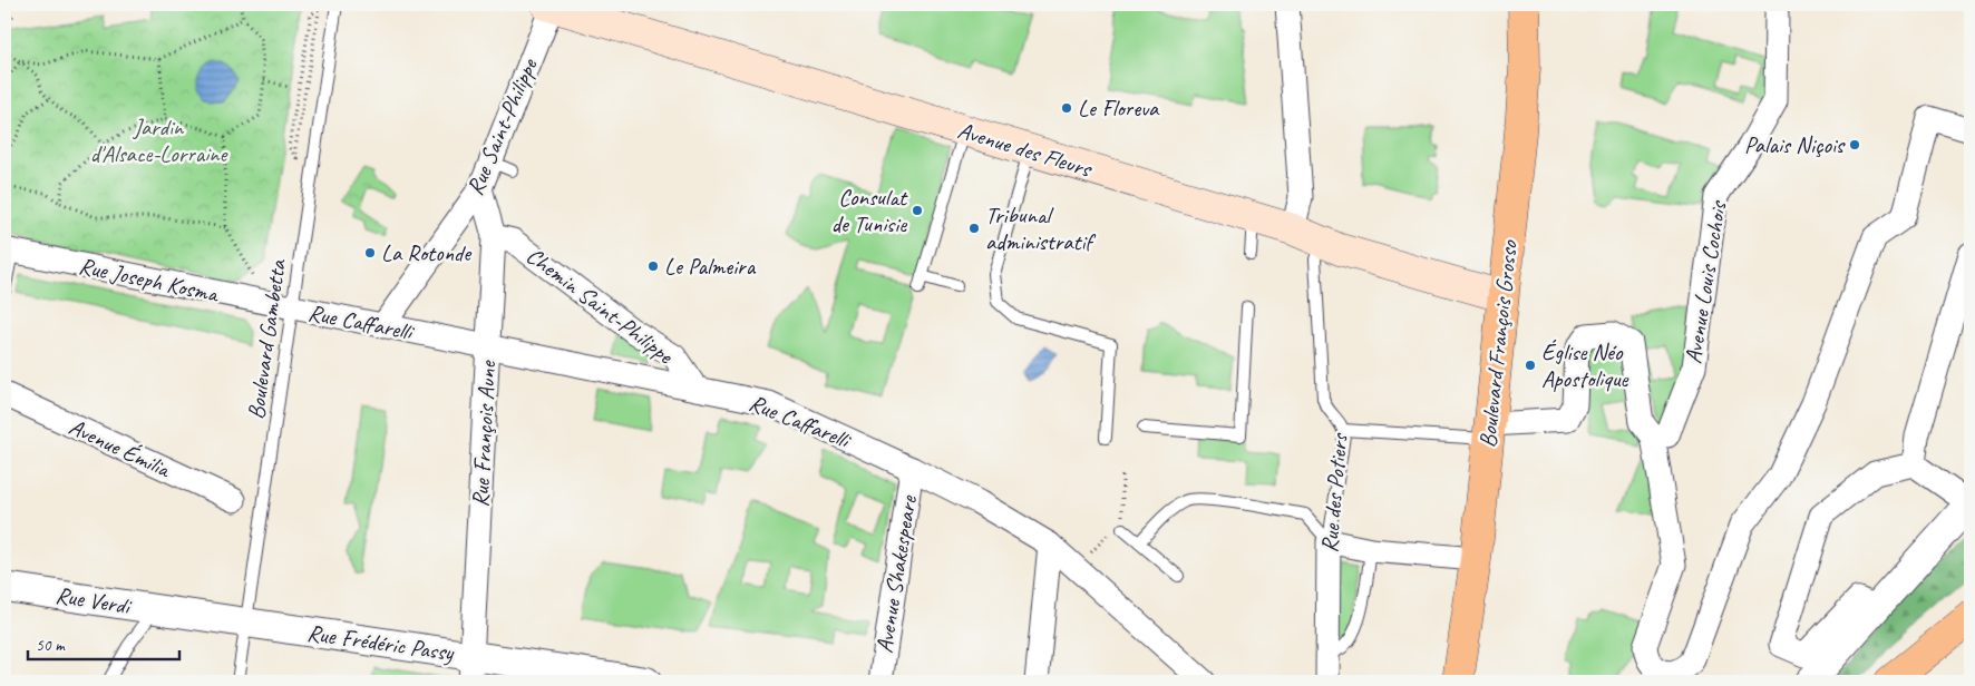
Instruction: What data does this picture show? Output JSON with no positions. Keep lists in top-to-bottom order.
{
  "streets": {
    "main road": ["Avenue des Fleurs", "Boulevard François Grosso"],
    "street": [
      "Rue Saint-Philippe",
      "Rue Joseph Kosma",
      "Avenue Louis Cochois",
      "Chemin Saint-Philippe",
      "Rue Caffarelli",
      "Rue François Aune",
      "Avenue Émilia",
      "Rue des Potiers",
      "Avenue Shakespeare",
      "Rue Verdi",
      "Rue Frédéric Passy"
    ],
    "lane": ["Boulevard Gambetta"]
  },
  "crossings": [
    ["Rue Saint-Philippe", "Avenue des Fleurs"],
    ["Rue Saint-Philippe", "Rue Caffarelli"],
    ["Rue Saint-Philippe", "Rue François Aune"],
    ["Avenue des Fleurs", "Boulevard François Grosso"],
    ["Avenue des Fleurs", "Rue des Potiers"],
    ["Rue Joseph Kosma", "Rue Caffarelli"],
    ["Rue Joseph Kosma", "Boulevard Gambetta"],
    ["Chemin Saint-Philippe", "Rue Caffarelli"],
    ["Chemin Saint-Philippe", "Rue François Aune"],
    ["Rue Caffarelli", "Boulevard Gambetta"],
    ["Rue Caffarelli", "Rue François Aune"],
    ["Rue Caffarelli", "Avenue Shakespeare"],
    ["Boulevard Gambetta", "Rue Verdi"],
    ["Boulevard Gambetta", "Rue Frédéric Passy"],
    ["Rue François Aune", "Rue Frédéric Passy"],
    ["Rue Verdi", "Rue Frédéric Passy"]
  ],
  "parks": ["Jardin d'Alsace-Lorraine"],
  "places": [
    "Le Floreva",
    "Palais Niçois",
    "Consulat de Tunisie",
    "Tribunal administratif",
    "La Rotonde",
    "Le Palmeira",
    "Église Néo Apostolique"
  ],
  "scale_bar": "50 m"
}
